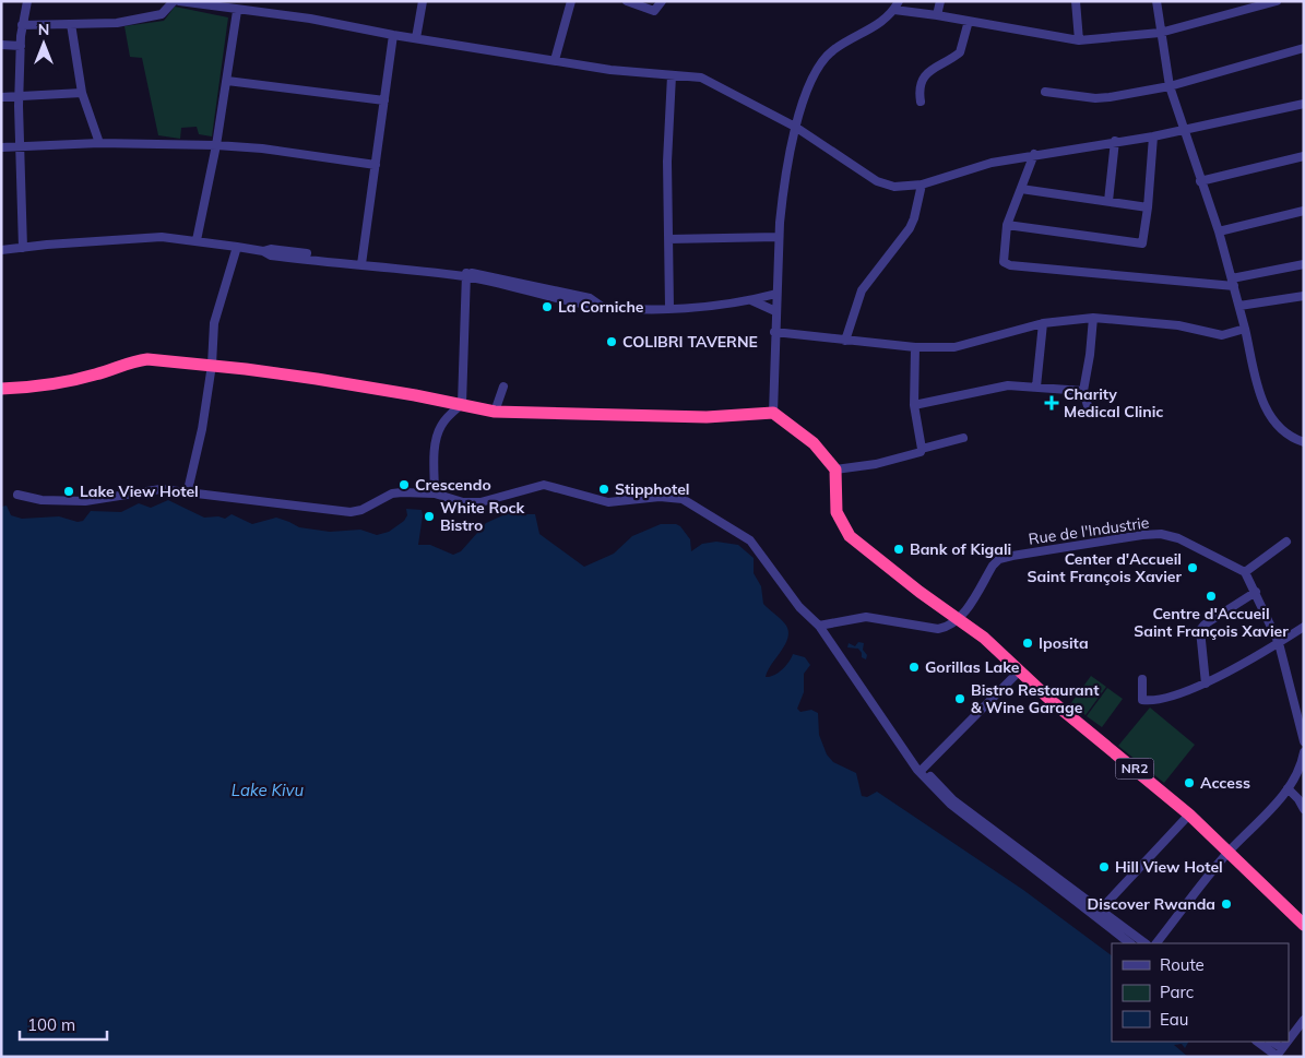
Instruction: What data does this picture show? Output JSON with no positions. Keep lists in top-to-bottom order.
{
  "streets": {
    "highway": ["NR2"],
    "street": ["Rue de l'Industrie"]
  },
  "crossings": [
    ["Rue de l'Industrie", "NR2"]
  ],
  "water": ["Lake Kivu"],
  "places": {
    "other": [
      "La Corniche",
      "COLIBRI TAVERNE",
      "Crescendo",
      "Stipphotel",
      "Lake View Hotel",
      "White Rock Bistro",
      "Bank of Kigali",
      "Center d'Accueil Saint François Xavier",
      "Centre d'Accueil Saint François Xavier",
      "Iposita",
      "Gorillas Lake",
      "Bistro Restaurant & Wine Garage",
      "Access",
      "Hill View Hotel",
      "Discover Rwanda"
    ],
    "health": ["Charity Medical Clinic"]
  },
  "legend": ["Route", "Parc", "Eau"],
  "scale_bar": "100 m",
  "north": "top"
}
